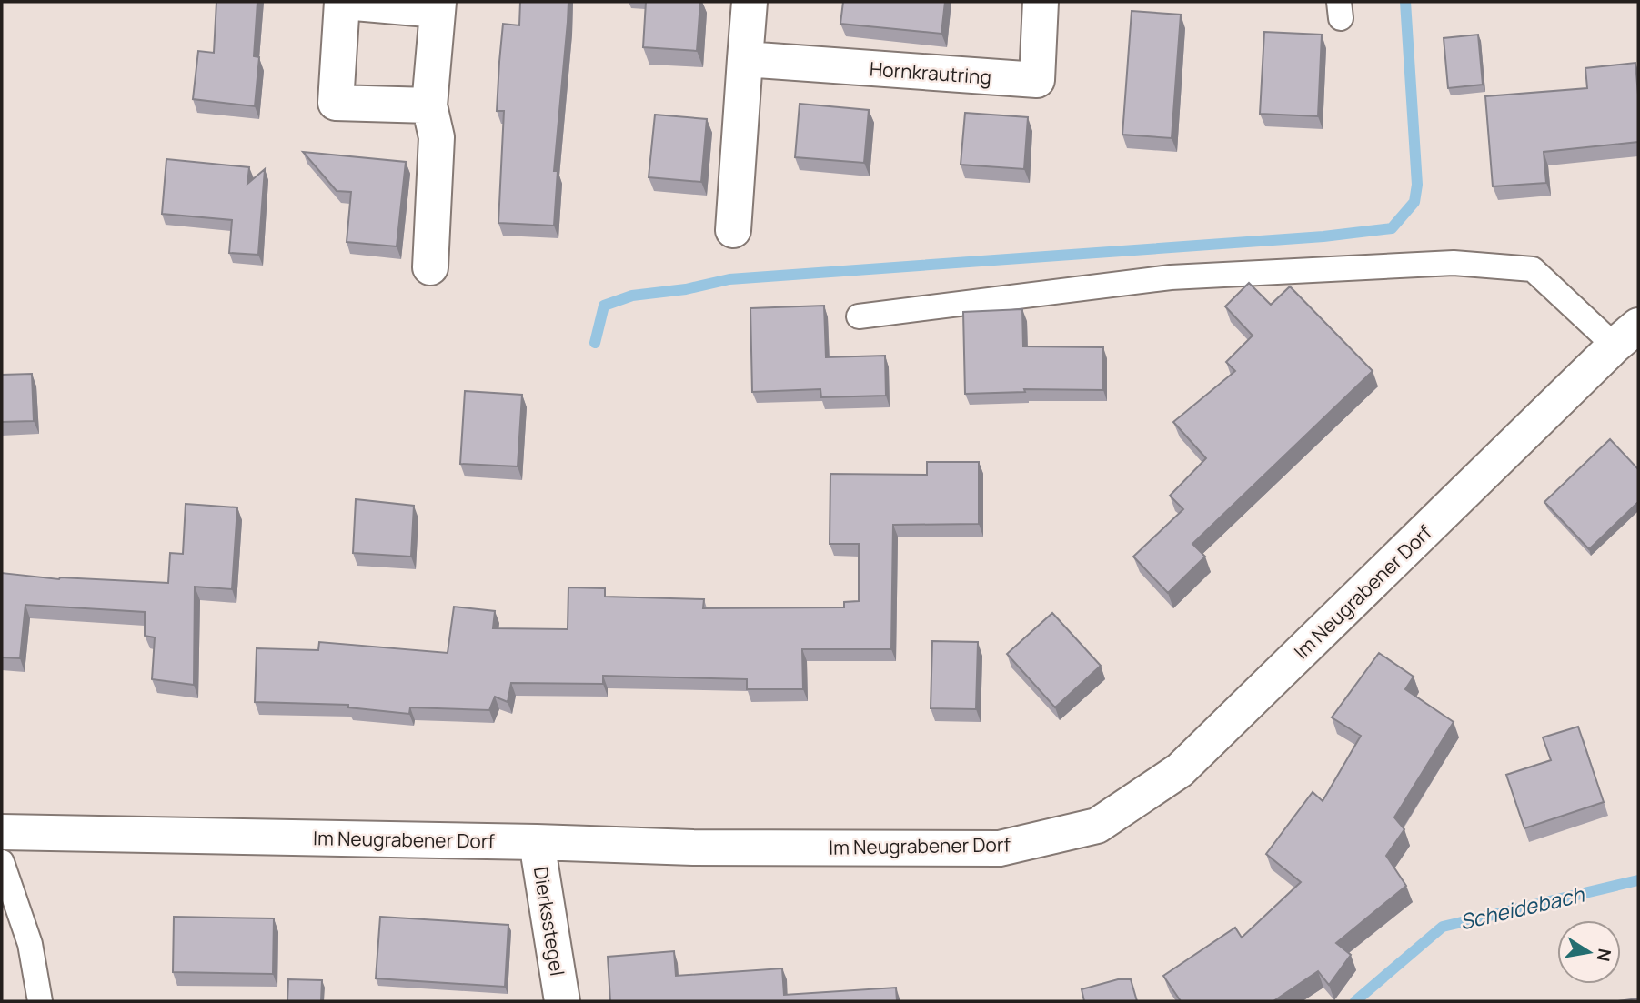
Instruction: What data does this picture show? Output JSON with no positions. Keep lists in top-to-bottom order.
{
  "streets": {
    "street": ["Hornkrautring", "Im Neugrabener Dorf", "Dierksstegel"]
  },
  "crossings": [
    ["Im Neugrabener Dorf", "Dierksstegel"]
  ],
  "water": ["Scheidebach"],
  "north": "right"
}
